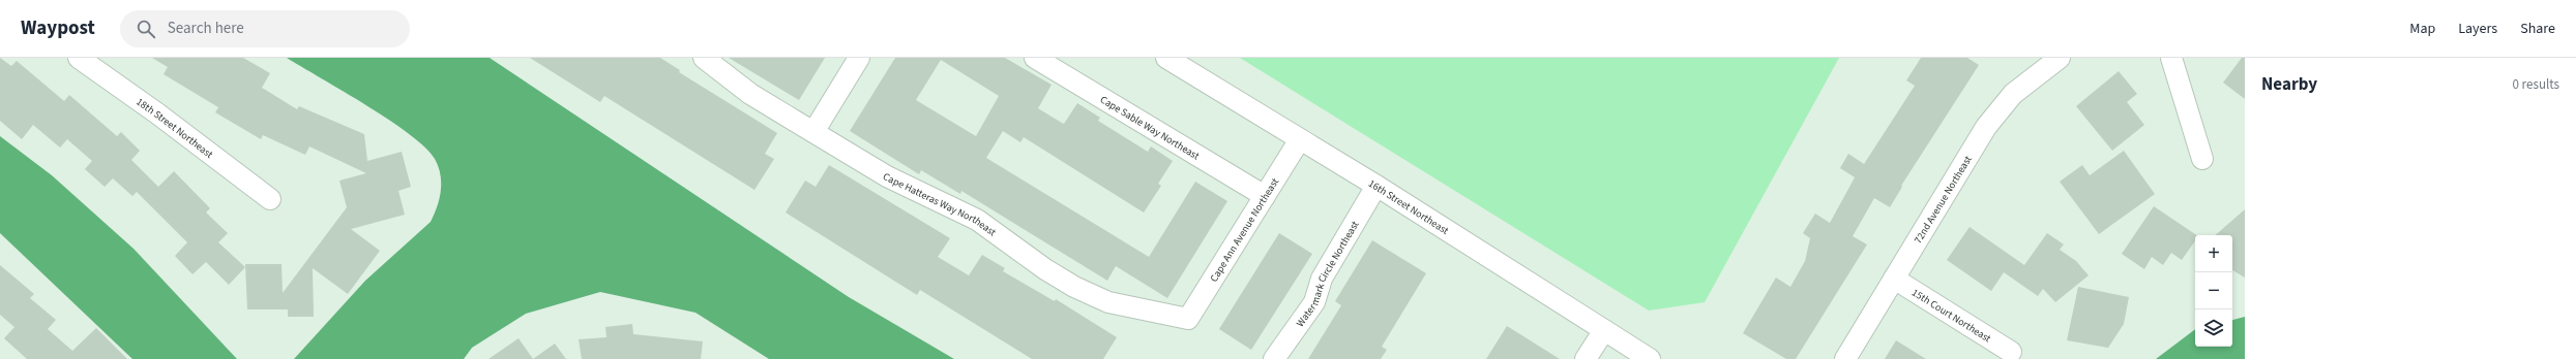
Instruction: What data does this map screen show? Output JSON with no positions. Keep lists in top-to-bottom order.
{
  "streets": {
    "street": [
      "18th Street Northeast",
      "Cape Sable Way Northeast",
      "72nd Avenue Northeast",
      "Cape Hatteras Way Northeast",
      "16th Street Northeast",
      "Cape Ann Avenue Northeast",
      "Watermark Circle Northeast",
      "15th Court Northeast"
    ]
  },
  "crossings": [
    ["Cape Sable Way Northeast", "Cape Ann Avenue Northeast"],
    ["72nd Avenue Northeast", "15th Court Northeast"],
    ["Cape Hatteras Way Northeast", "Cape Ann Avenue Northeast"],
    ["16th Street Northeast", "Cape Ann Avenue Northeast"],
    ["16th Street Northeast", "Watermark Circle Northeast"]
  ],
  "page": {
    "header": "Waypost",
    "search": "Search here",
    "nav": ["Map", "Layers", "Share"],
    "heading": ["Nearby", "0 results"],
    "map_buttons": ["+", "−"]
  }
}
